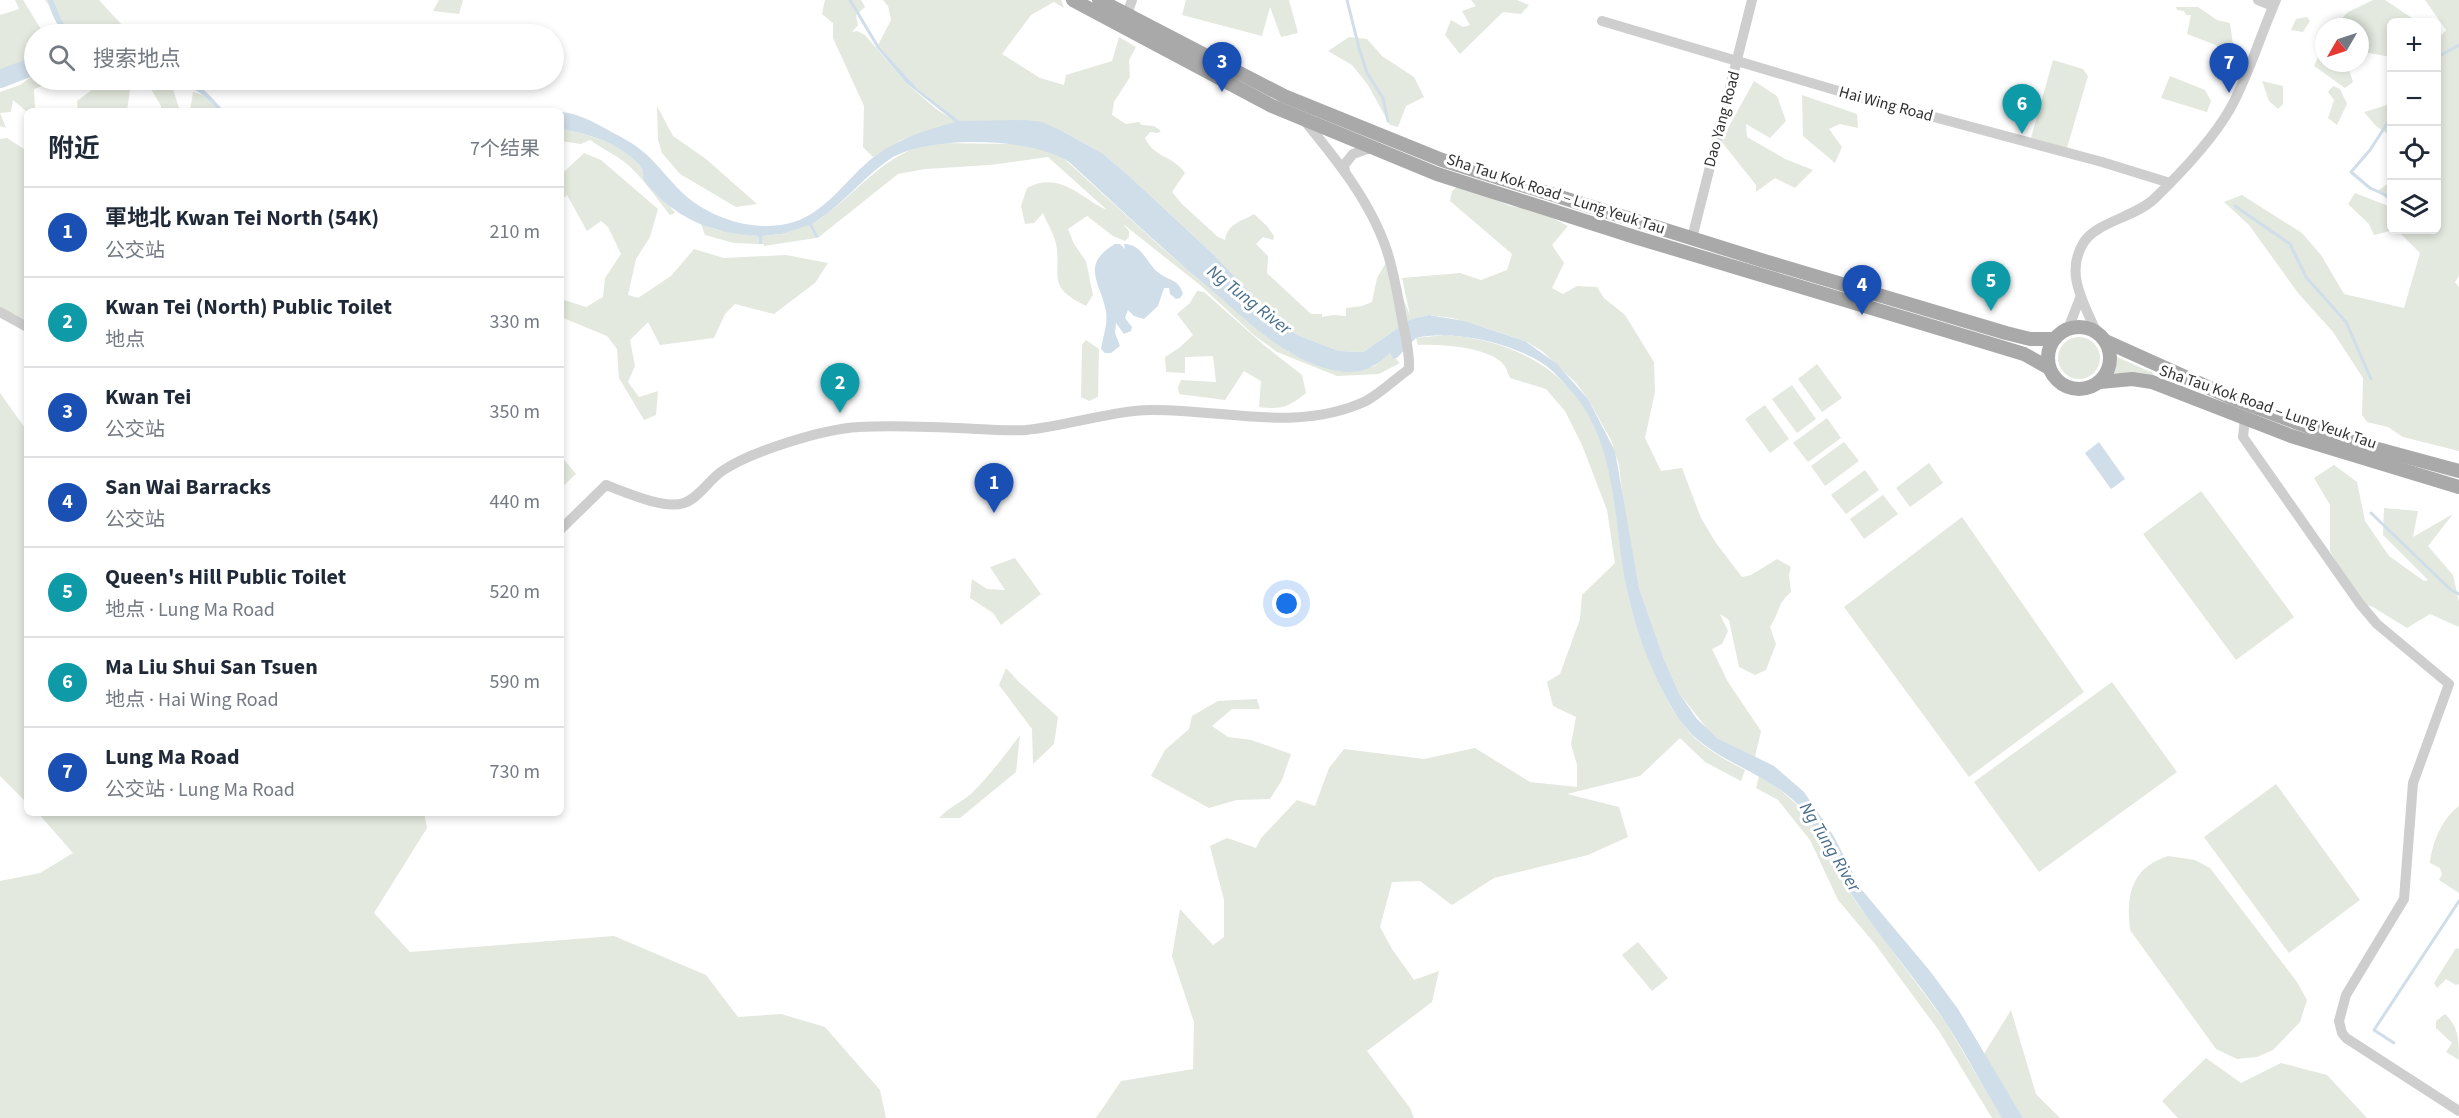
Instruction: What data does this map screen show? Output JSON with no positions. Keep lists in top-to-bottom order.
{
  "streets": {
    "main road": ["Sha Tau Kok Road – Lung Yeuk Tau"],
    "street": ["Hai Wing Road", "Dao Yang Road"]
  },
  "crossings": [
    ["Hai Wing Road", "Dao Yang Road"],
    ["Dao Yang Road", "Sha Tau Kok Road – Lung Yeuk Tau"]
  ],
  "water": ["Ng Tung River"],
  "north": "bottom left",
  "page": {
    "map_buttons": ["+", "−"],
    "search": "搜索地点",
    "pins": [
      "3",
      "7",
      "6",
      "5",
      "4",
      "2",
      "1"
    ],
    "heading": ["附近", "7个结果"],
    "list": [
      {
        "mark": "1",
        "name": "軍地北 Kwan Tei North (54K)",
        "note": "公交站",
        "value": "210 m"
      },
      {
        "mark": "2",
        "name": "Kwan Tei (North) Public Toilet",
        "note": "地点",
        "value": "330 m"
      },
      {
        "mark": "3",
        "name": "Kwan Tei",
        "note": "公交站",
        "value": "350 m"
      },
      {
        "mark": "4",
        "name": "San Wai Barracks",
        "note": "公交站",
        "value": "440 m"
      },
      {
        "mark": "5",
        "name": "Queen's Hill Public Toilet",
        "note": "地点 · Lung Ma Road",
        "value": "520 m"
      },
      {
        "mark": "6",
        "name": "Ma Liu Shui San Tsuen",
        "note": "地点 · Hai Wing Road",
        "value": "590 m"
      },
      {
        "mark": "7",
        "name": "Lung Ma Road",
        "note": "公交站 · Lung Ma Road",
        "value": "730 m"
      }
    ]
  }
}
